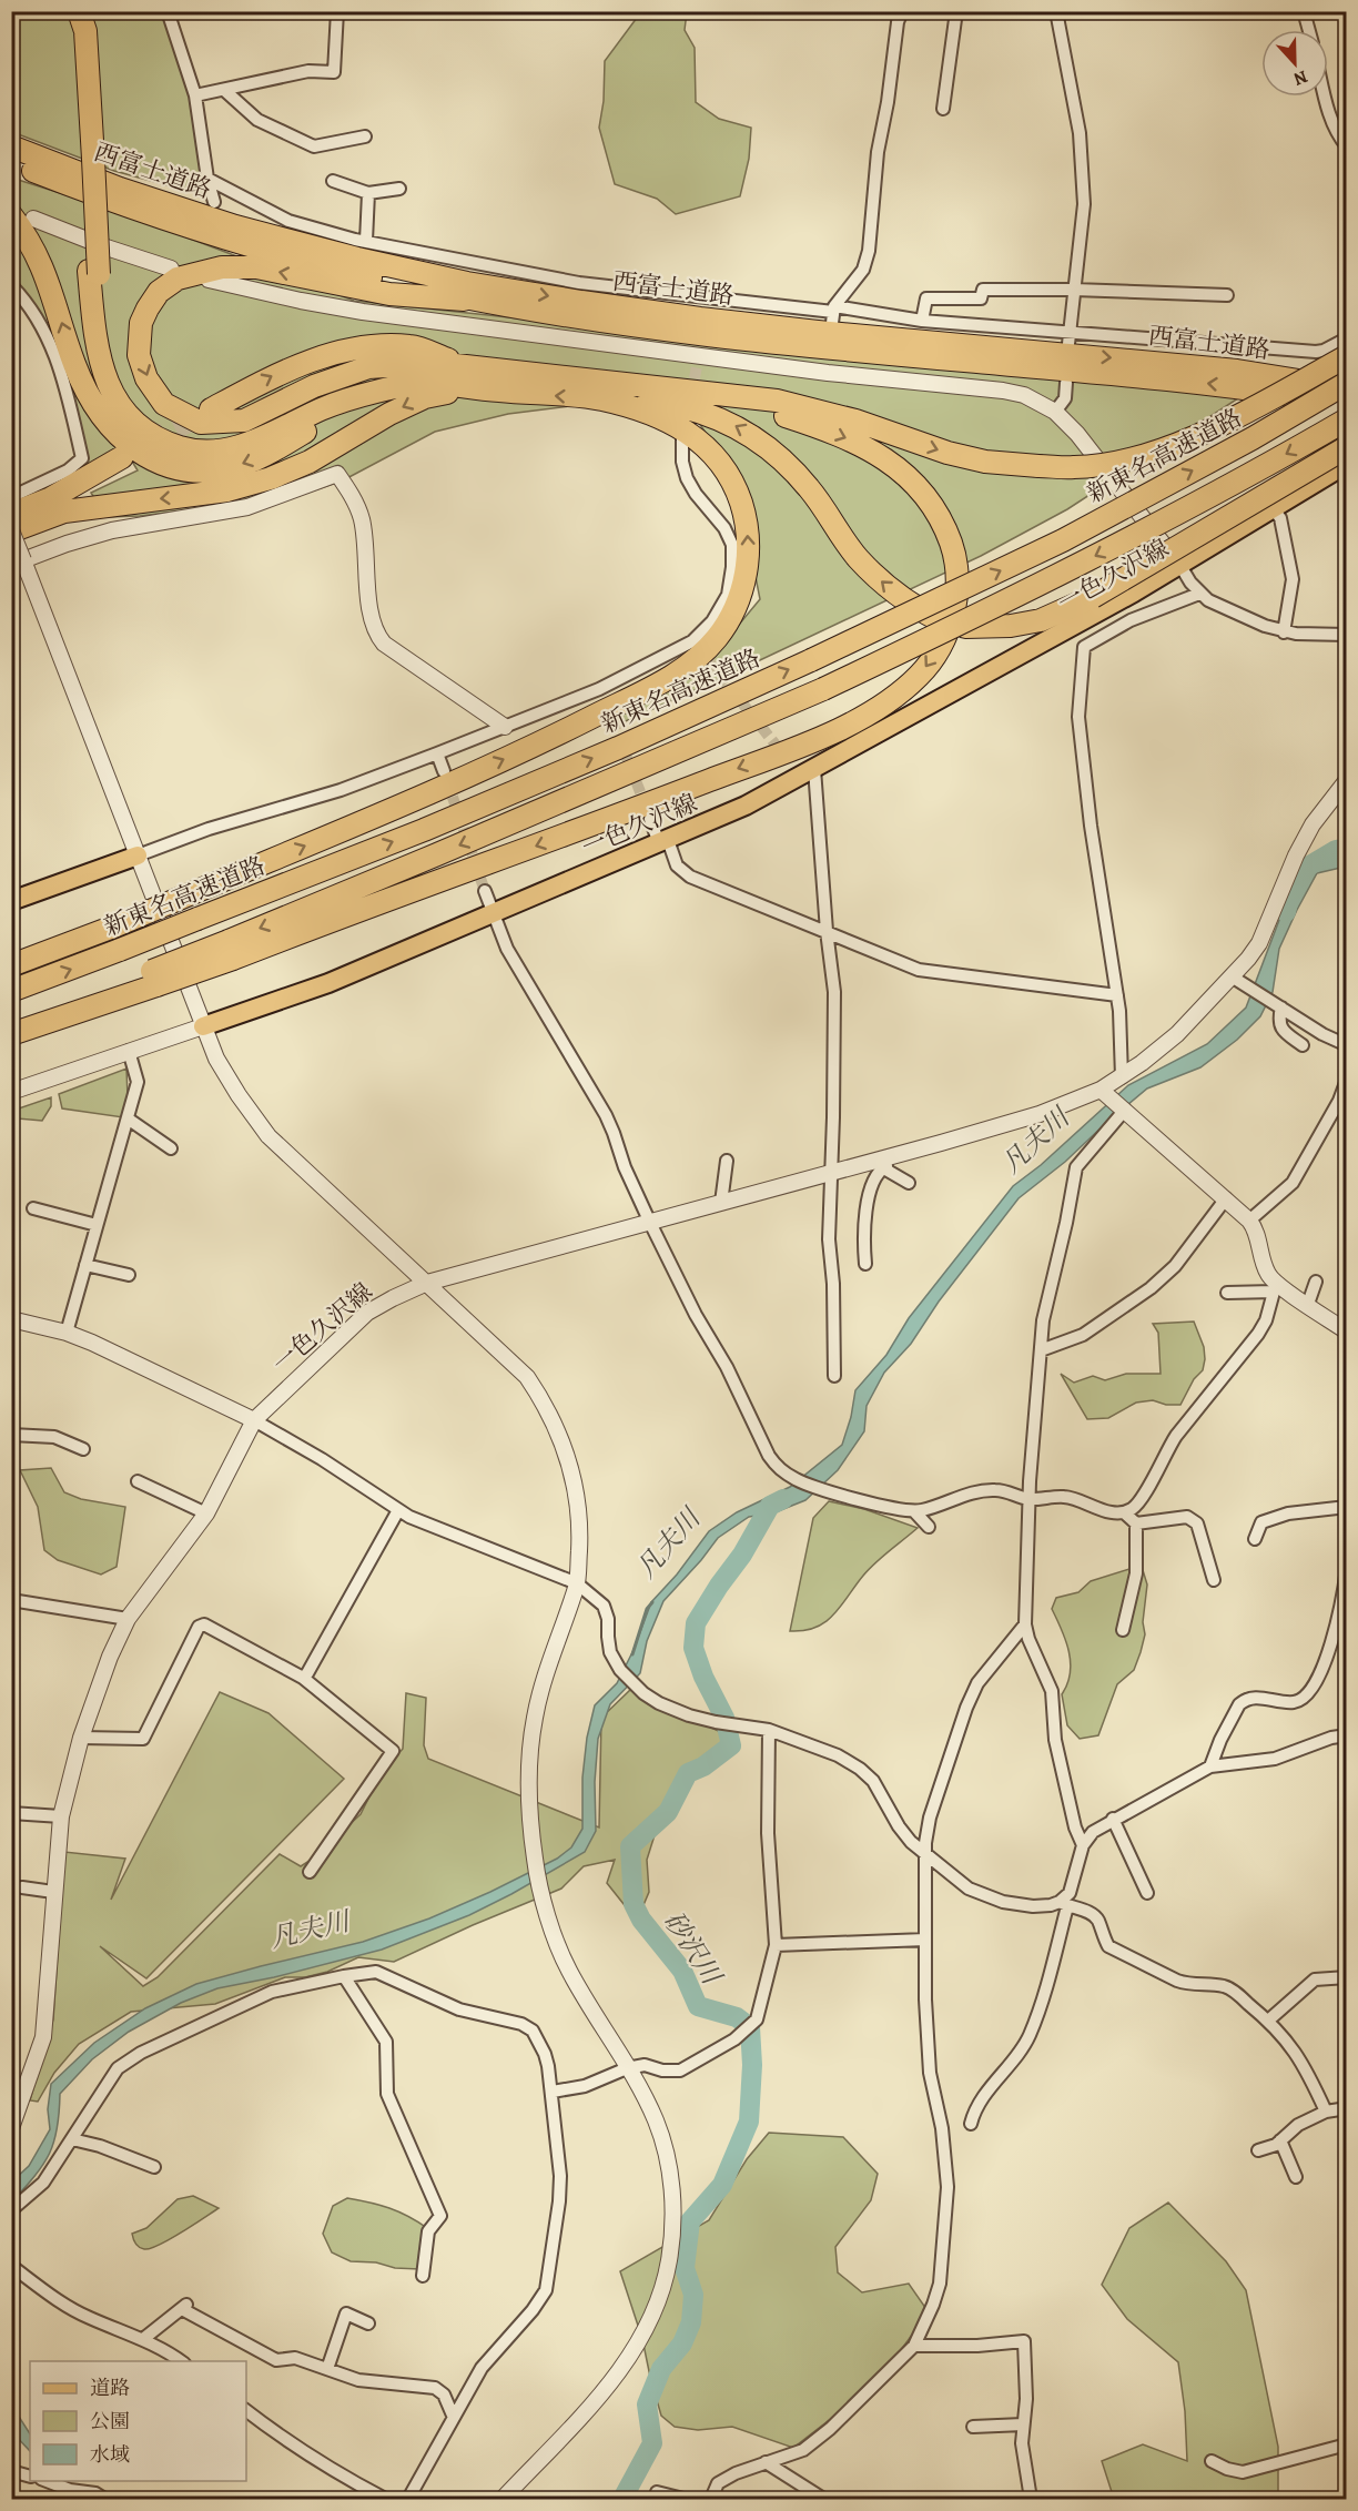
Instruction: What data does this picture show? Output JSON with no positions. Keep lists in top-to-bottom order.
{
  "streets": {
    "highway": ["西富士道路", "新東名高速道路"],
    "main road": ["一色久沢線"]
  },
  "water": ["凡夫川", "砂沢川"],
  "legend": ["道路", "公園", "水域"],
  "north": "bottom"
}
